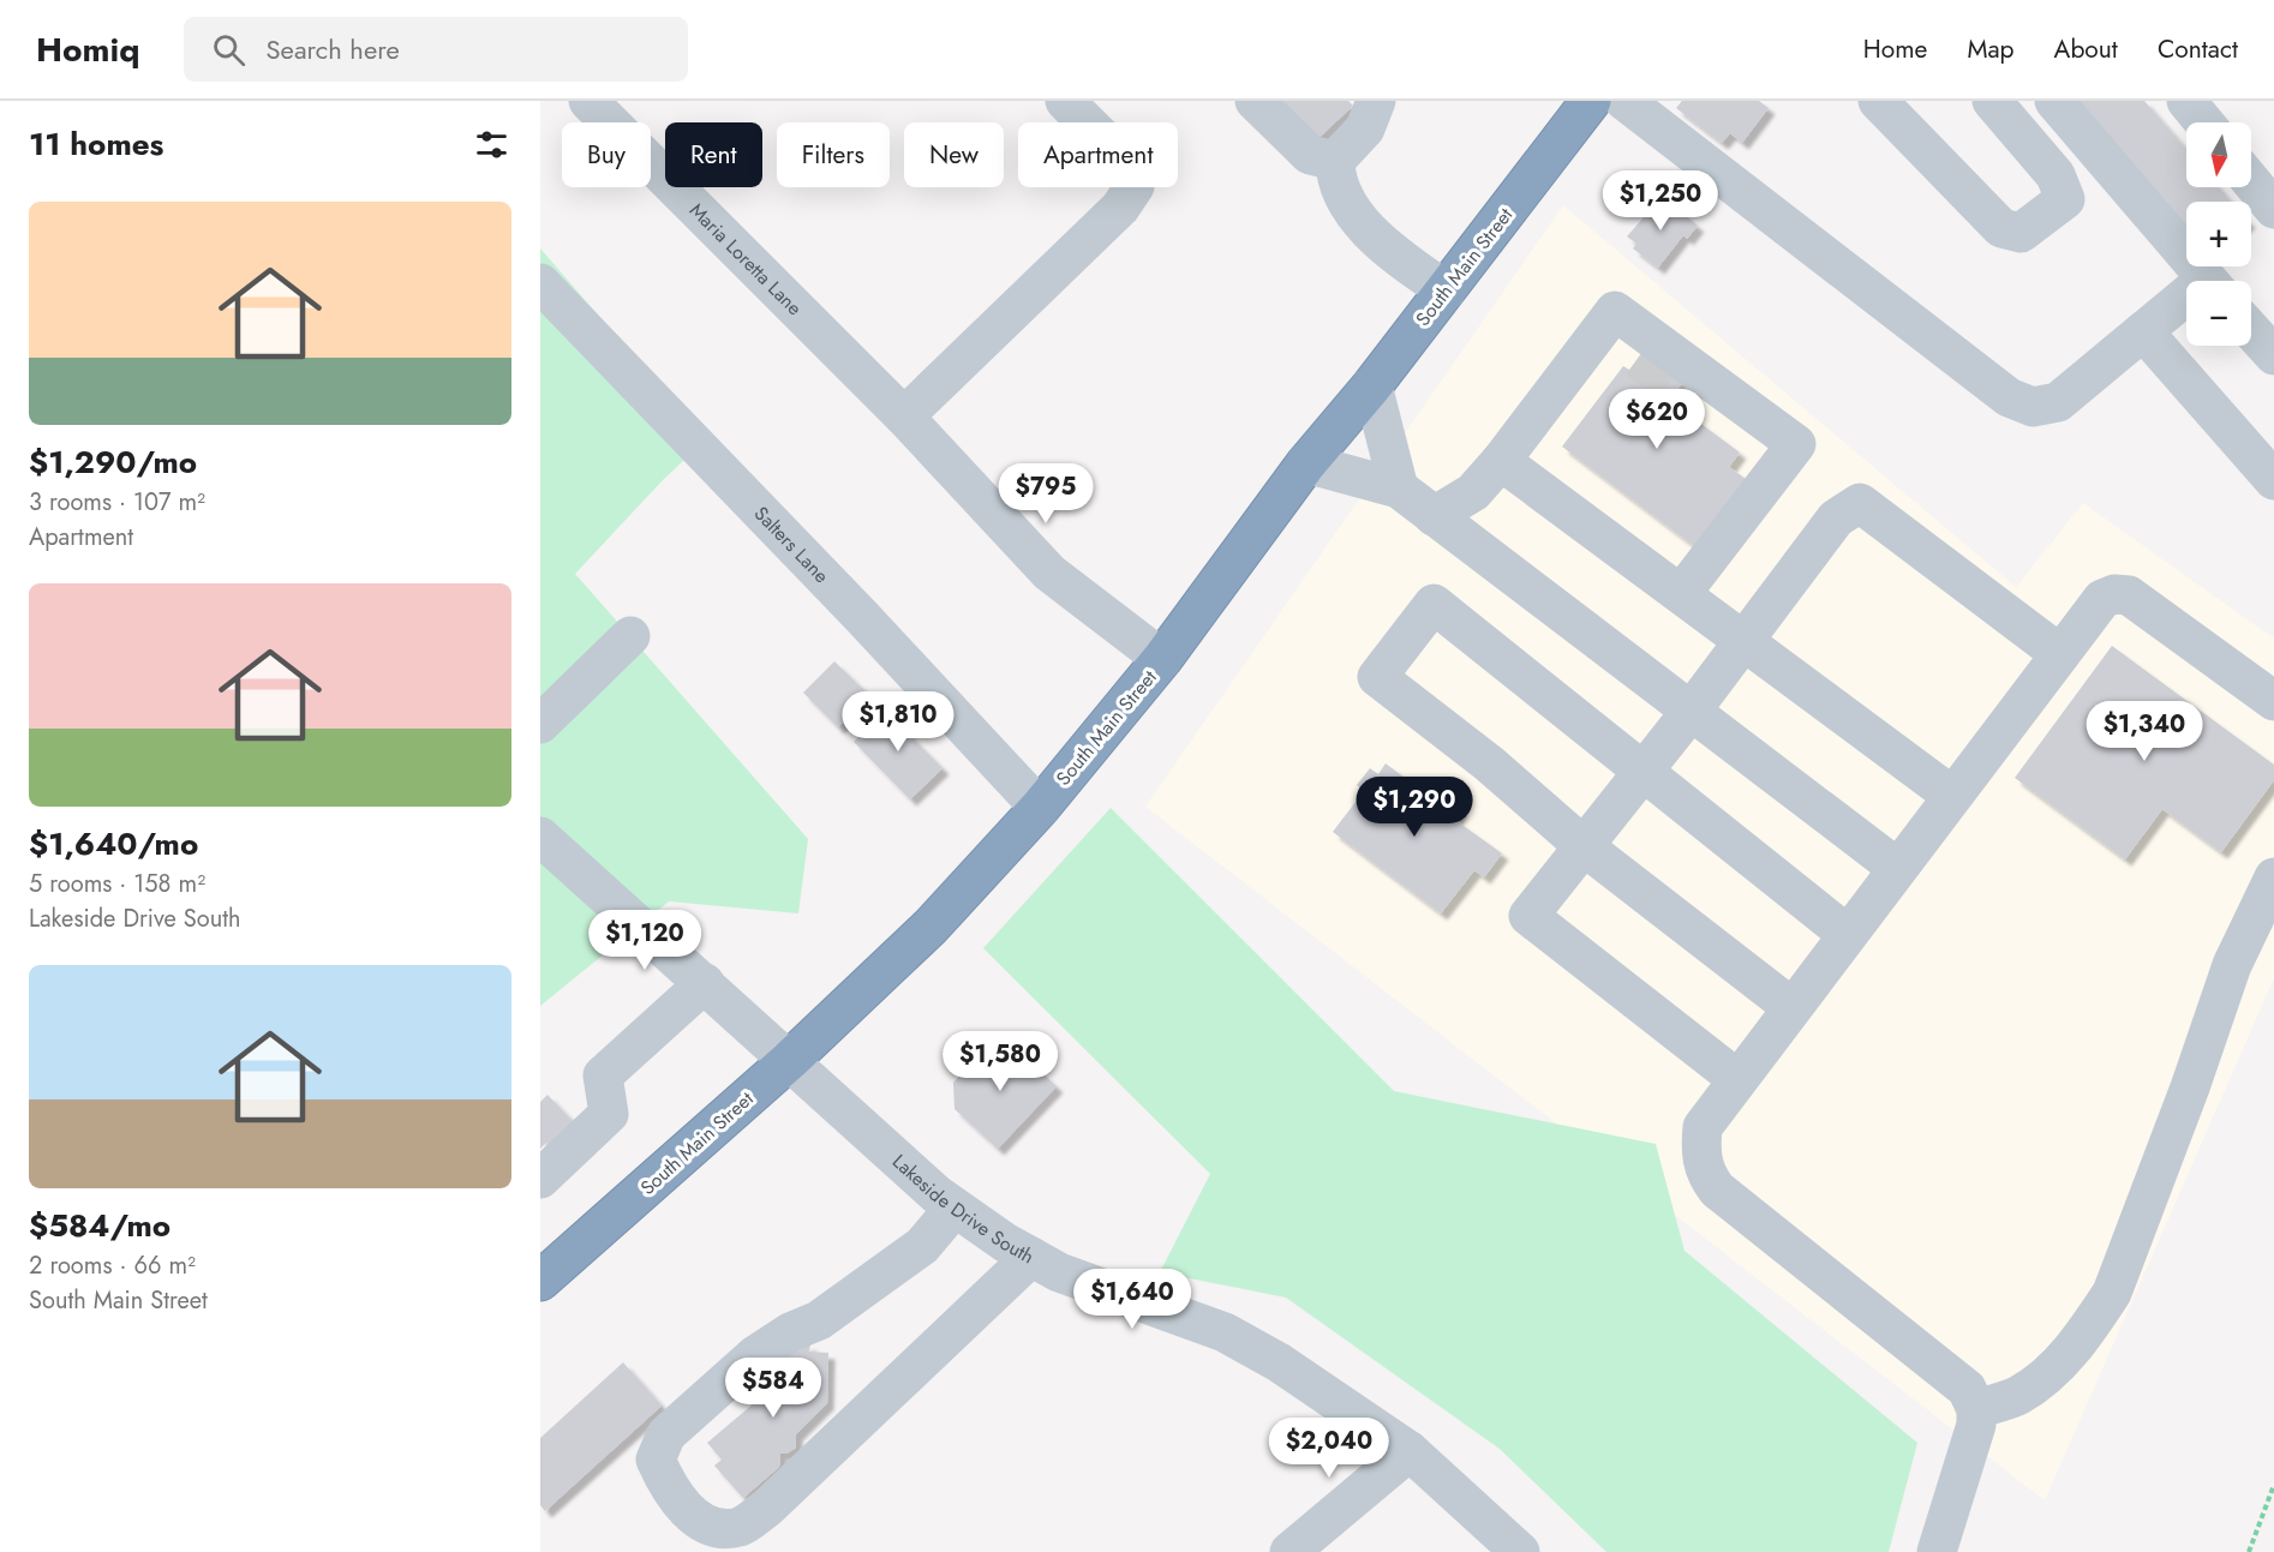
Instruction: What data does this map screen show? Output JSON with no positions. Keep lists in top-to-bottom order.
{
  "streets": {
    "highway": ["South Main Street"],
    "street": ["Maria Loretta Lane", "Salters Lane", "Lakeside Drive South"]
  },
  "crossings": [
    ["Maria Loretta Lane", "South Main Street"],
    ["South Main Street", "Salters Lane"],
    ["South Main Street", "Lakeside Drive South"]
  ],
  "north": "bottom",
  "page": {
    "header": "Homiq",
    "search": "Search here",
    "nav": [
      "Home",
      "Map",
      "About",
      "Contact"
    ],
    "heading": "11 homes",
    "map_buttons": ["+", "−"],
    "chip": [
      "Buy",
      "Rent",
      "Filters",
      "New",
      "Apartment"
    ],
    "price": [
      "$1,250",
      "$620",
      "$795",
      "$1,810",
      "$1,340",
      "$1,290",
      "$1,120",
      "$1,580",
      "$1,640",
      "$584",
      "$2,040"
    ],
    "list": [
      {
        "name": "$1,290/mo",
        "note": "3 rooms · 107 m² · Apartment"
      },
      {
        "name": "$1,640/mo",
        "note": "5 rooms · 158 m² · Lakeside Drive South"
      },
      {
        "name": "$584/mo",
        "note": "2 rooms · 66 m² · South Main Street"
      }
    ]
  }
}
